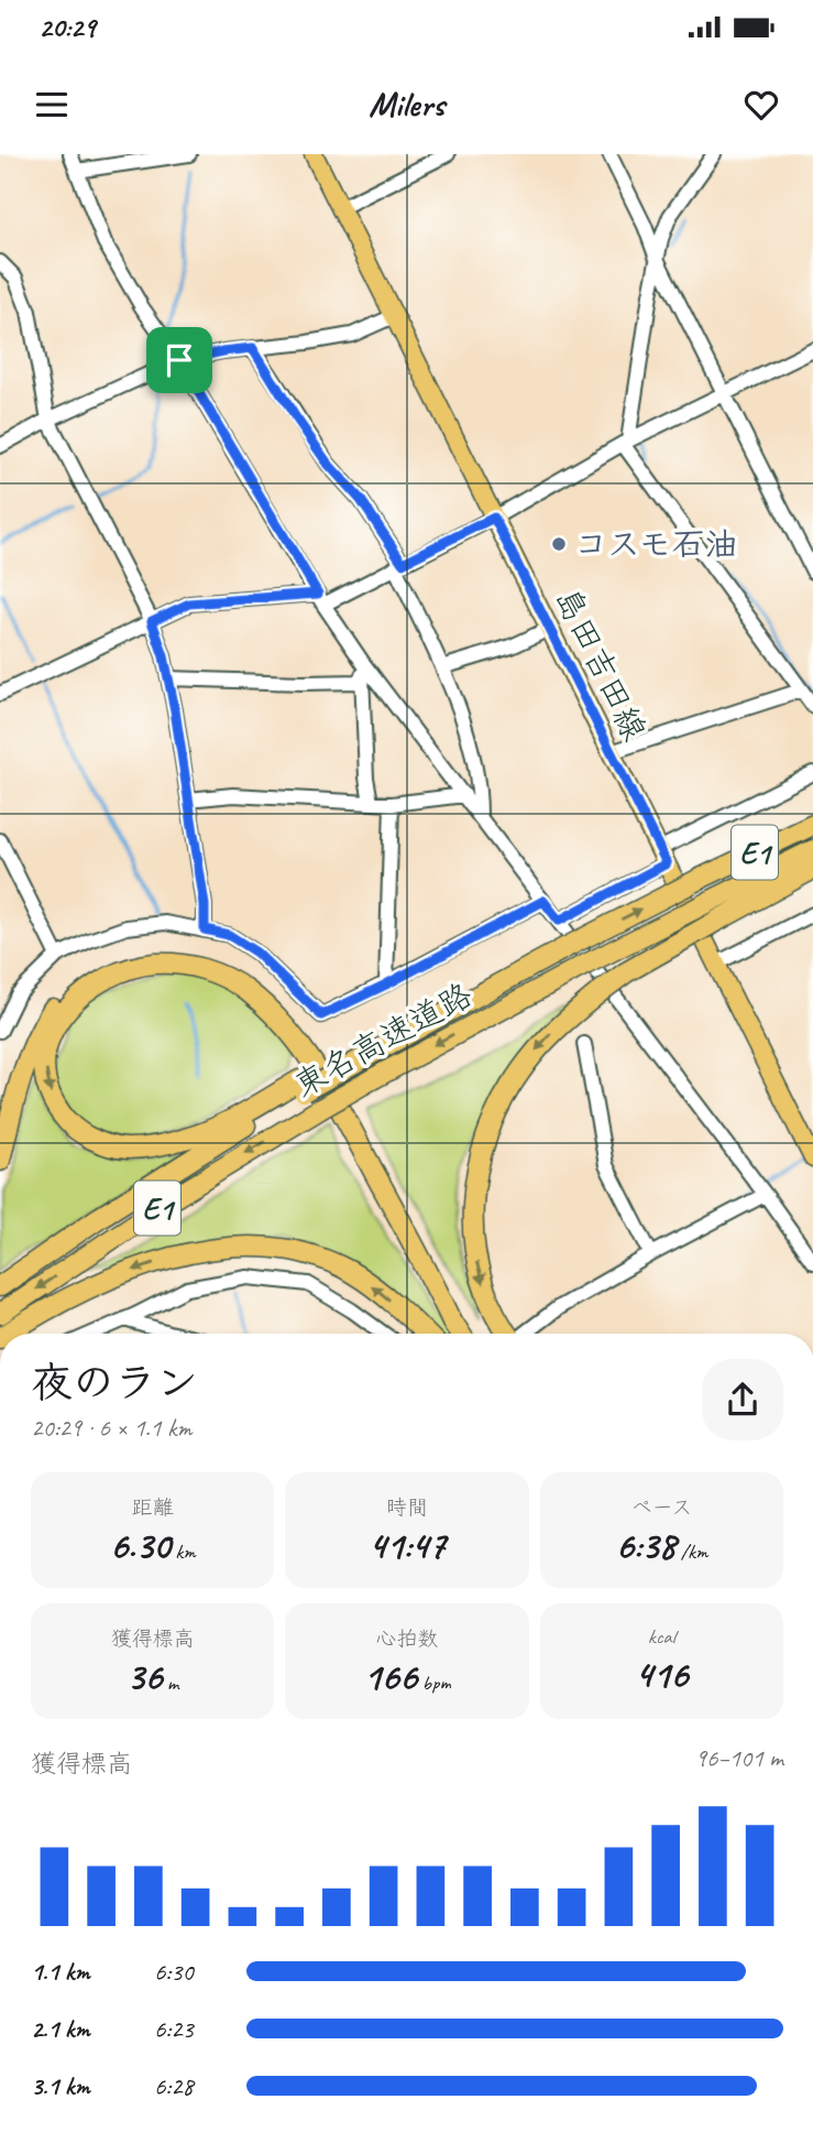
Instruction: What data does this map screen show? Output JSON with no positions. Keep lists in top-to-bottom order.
{
  "streets": {
    "highway": ["E1", "東名高速道路"],
    "main road": ["島田吉田線"]
  },
  "places": ["コスモ石油"],
  "page": {
    "status": "20:29",
    "header": "Milers",
    "heading": ["夜のラン", "20:29 · 6 × 1.1 km"],
    "stats": [
      ["距離", "6.30 km"],
      ["時間", "41:47"],
      ["ペース", "6:38 /km"],
      ["獲得標高", "36 m"],
      ["心拍数", "166 bpm"],
      ["kcal", "416"]
    ],
    "chart": ["獲得標高", "96–101 m"],
    "list": [
      {
        "name": "1.1 km",
        "note": "6:30"
      },
      {
        "name": "2.1 km",
        "note": "6:23"
      },
      {
        "name": "3.1 km",
        "note": "6:28"
      }
    ]
  }
}
